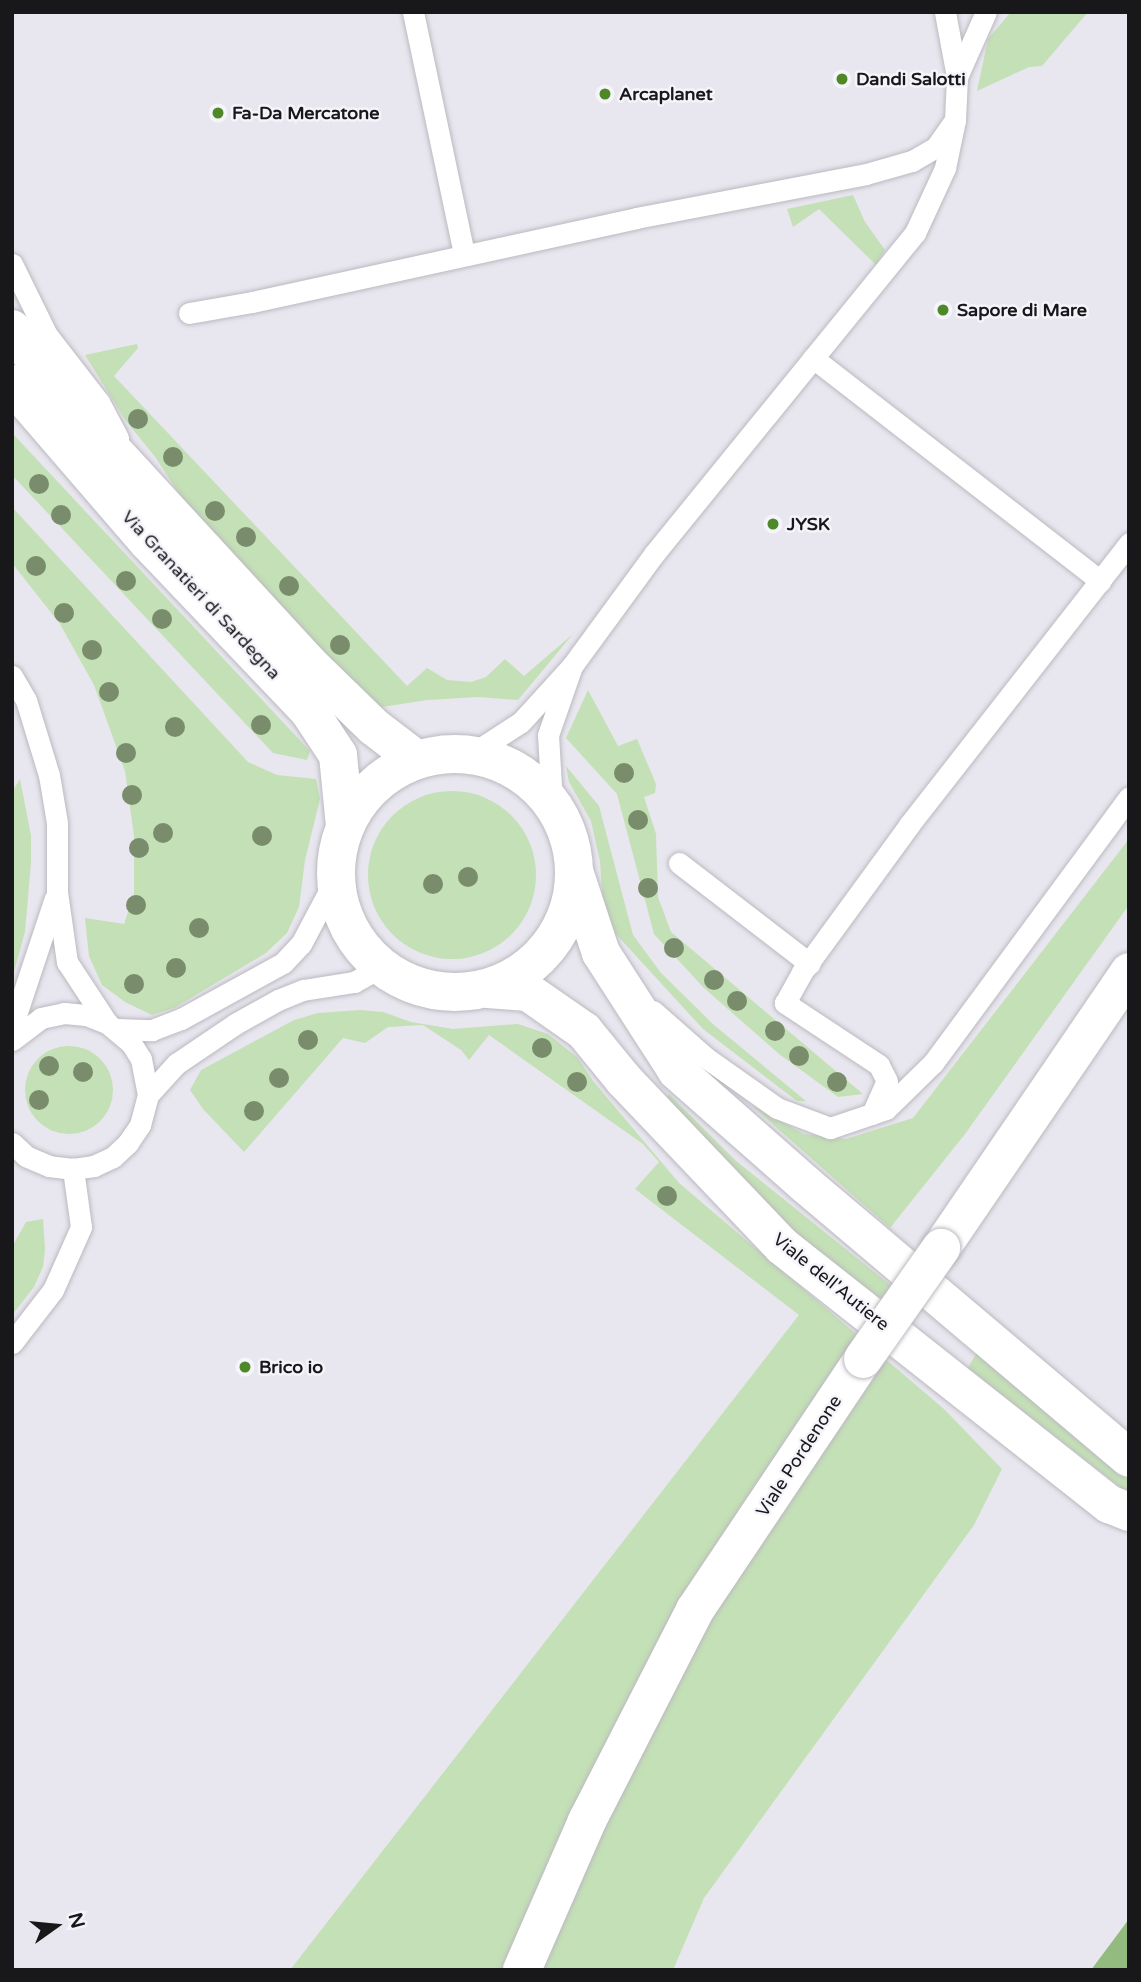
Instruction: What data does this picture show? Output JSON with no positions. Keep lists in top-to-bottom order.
{
  "streets": {
    "street": ["Via Granatieri di Sardegna", "Viale dell'Autiere", "Viale Pordenone"]
  },
  "crossings": [
    ["Via Granatieri di Sardegna", "Viale dell'Autiere"]
  ],
  "places": [
    "Dandi Salotti",
    "Arcaplanet",
    "Fa-Da Mercatone",
    "Sapore di Mare",
    "JYSK",
    "Brico io"
  ],
  "north": "right"
}
